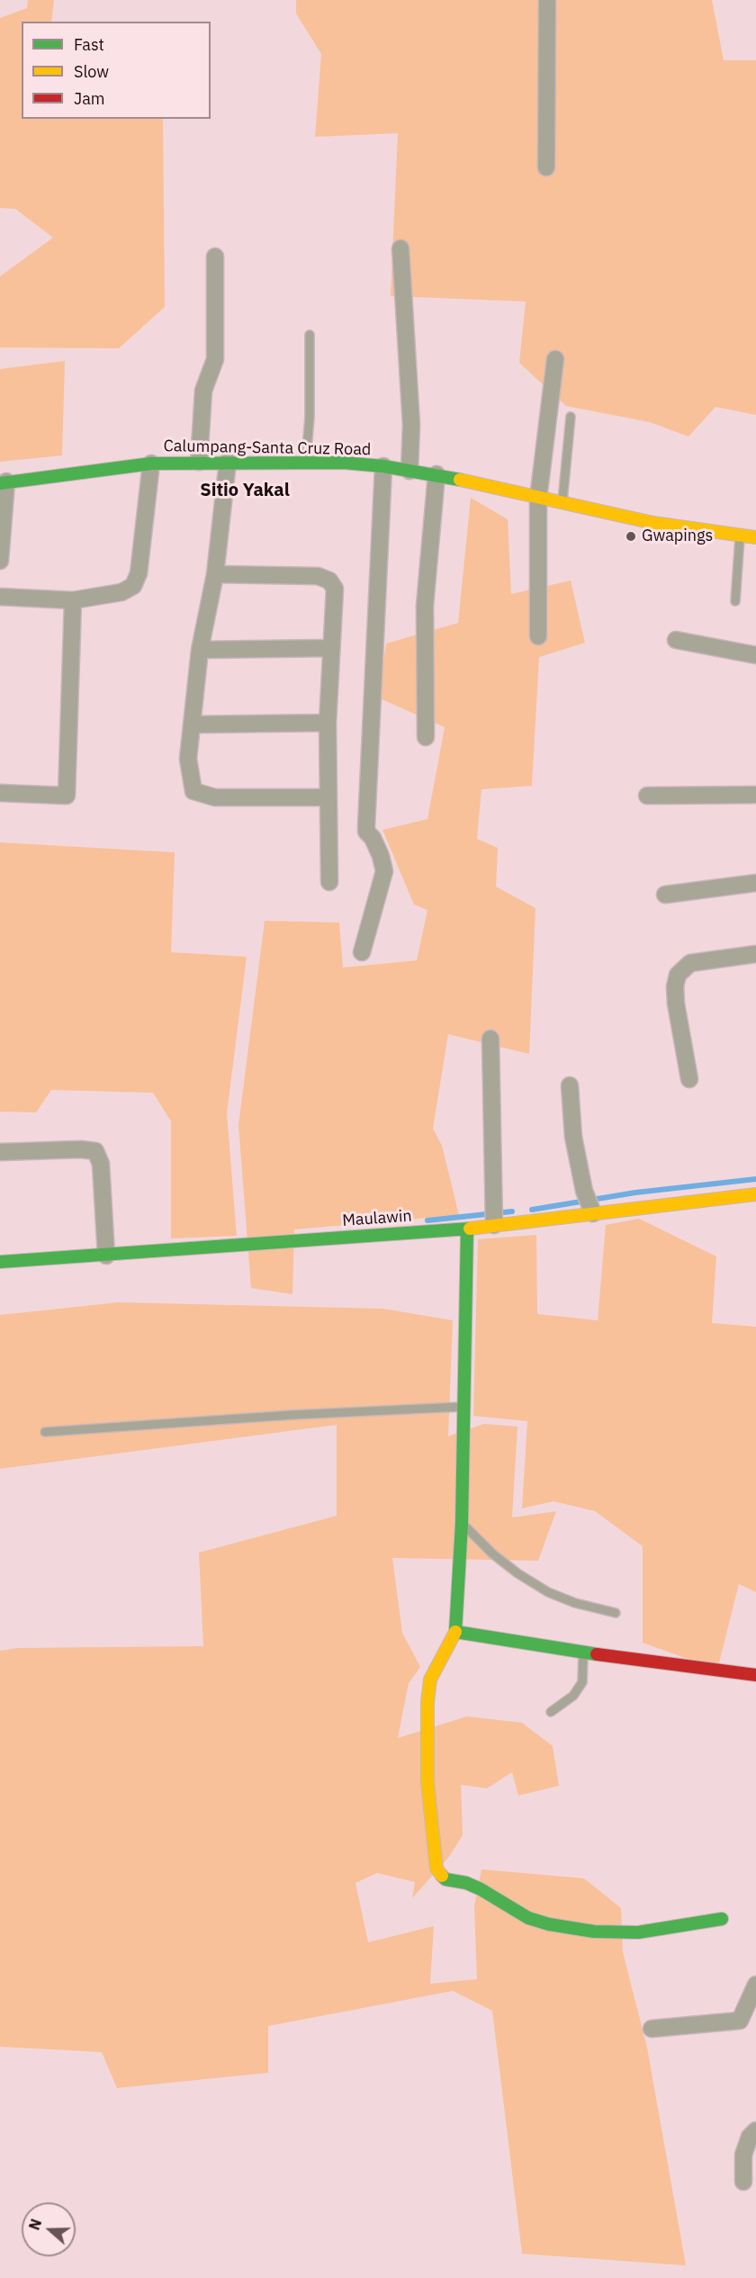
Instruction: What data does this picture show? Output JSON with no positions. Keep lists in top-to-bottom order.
{
  "streets": {
    "street": ["Calumpang-Santa Cruz Road", "Maulawin"]
  },
  "districts": ["Sitio Yakal"],
  "places": ["Gwapings"],
  "legend": ["Fast", "Slow", "Jam"],
  "north": "left"
}
